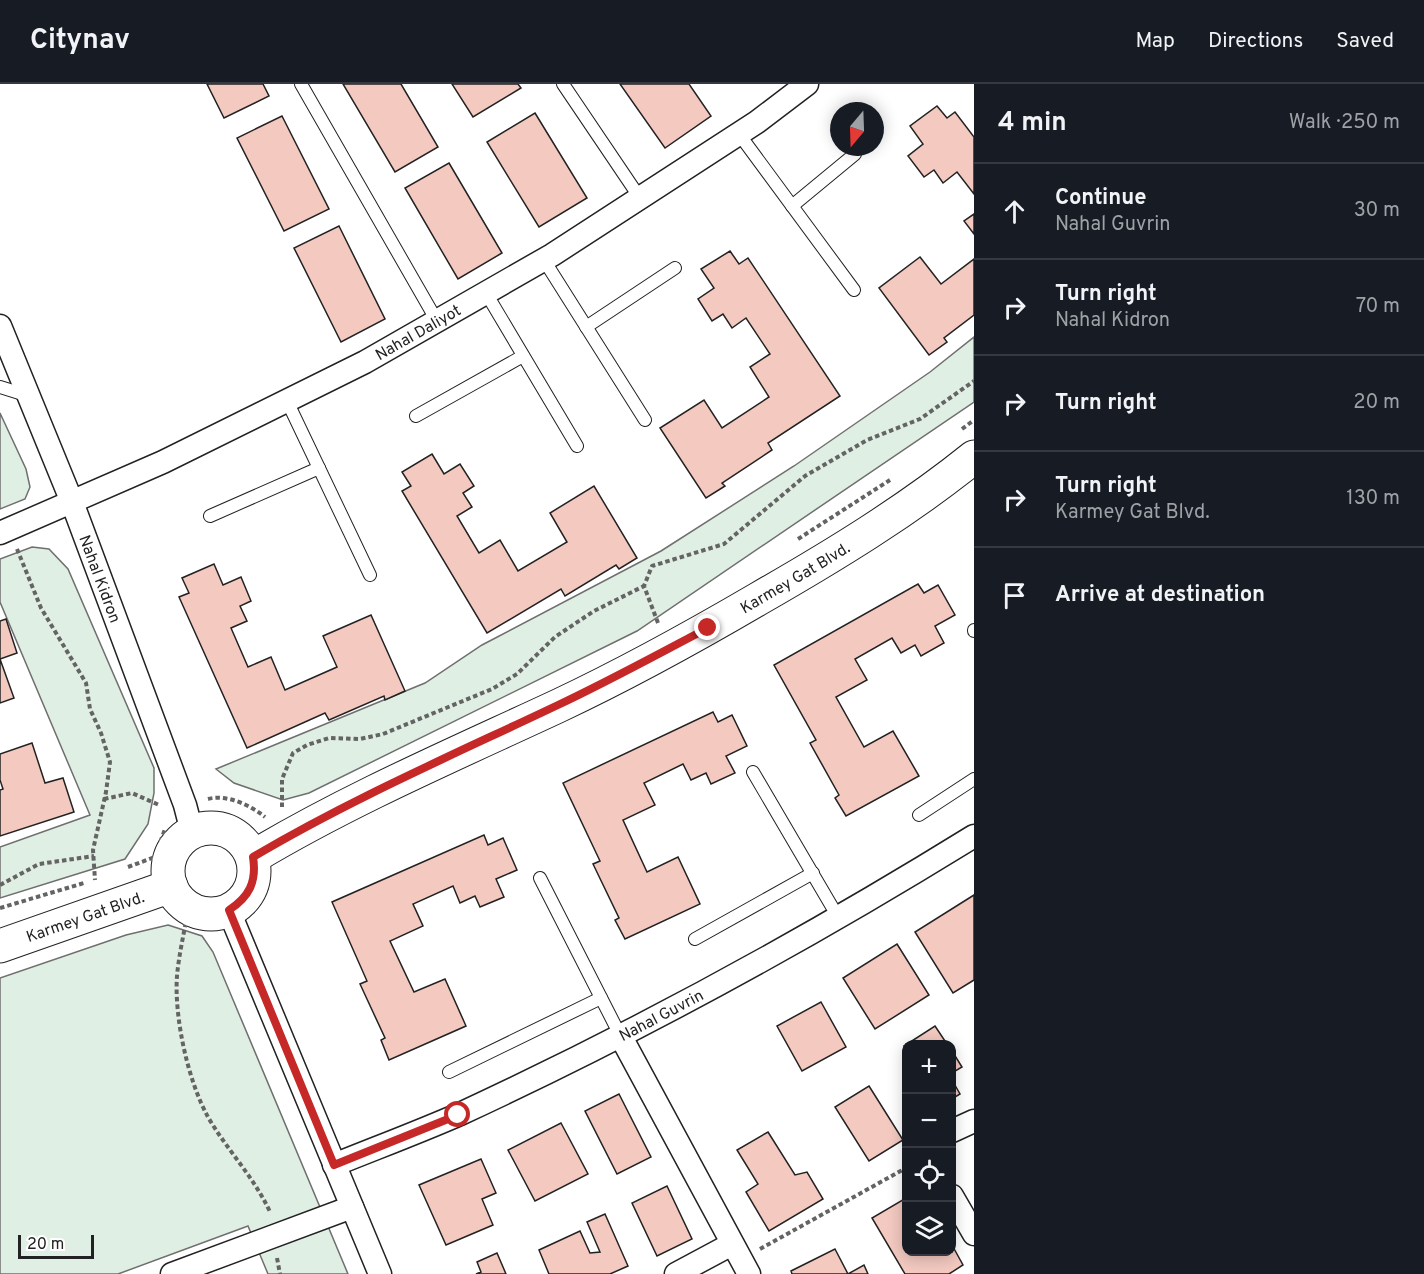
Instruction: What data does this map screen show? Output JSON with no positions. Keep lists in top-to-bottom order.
{
  "streets": {
    "street": [
      "Nahal Daliyot",
      "Nahal Kidron",
      "Karmey Gat Blvd.",
      "Nahal Guvrin"
    ]
  },
  "crossings": [
    ["Nahal Daliyot", "Nahal Kidron"],
    ["Nahal Kidron", "Karmey Gat Blvd."]
  ],
  "scale_bar": "20 m",
  "north": "bottom",
  "page": {
    "header": "Citynav",
    "nav": ["Map", "Directions", "Saved"],
    "heading": ["4 min", "Walk · 250 m"],
    "list": [
      ["Continue", "Nahal Guvrin", "30 m"],
      ["Turn right", "Nahal Kidron", "70 m"],
      ["Turn right", "20 m"],
      ["Turn right", "Karmey Gat Blvd.", "130 m"],
      "Arrive at destination"
    ],
    "map_buttons": ["+", "−"],
    "scale": "20 m"
  }
}
